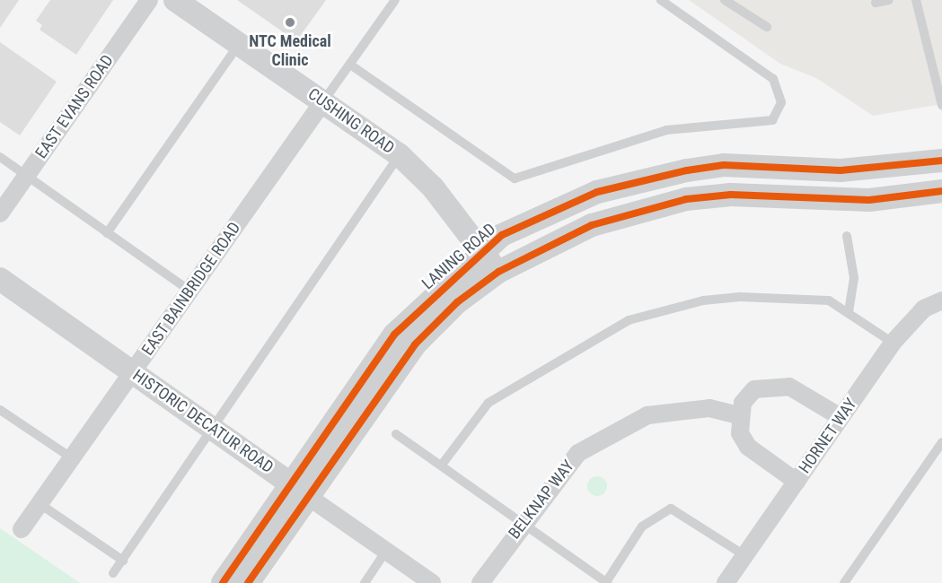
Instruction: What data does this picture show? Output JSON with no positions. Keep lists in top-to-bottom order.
{
  "streets": {
    "street": [
      "EAST EVANS ROAD",
      "CUSHING ROAD",
      "LANING ROAD",
      "EAST BAINBRIDGE ROAD",
      "HISTORIC DECATUR ROAD",
      "HORNET WAY",
      "BELKNAP WAY"
    ]
  },
  "crossings": [
    ["CUSHING ROAD", "LANING ROAD"],
    ["CUSHING ROAD", "EAST BAINBRIDGE ROAD"],
    ["LANING ROAD", "HISTORIC DECATUR ROAD"],
    ["EAST BAINBRIDGE ROAD", "HISTORIC DECATUR ROAD"]
  ],
  "places": ["NTC Medical Clinic"]
}
